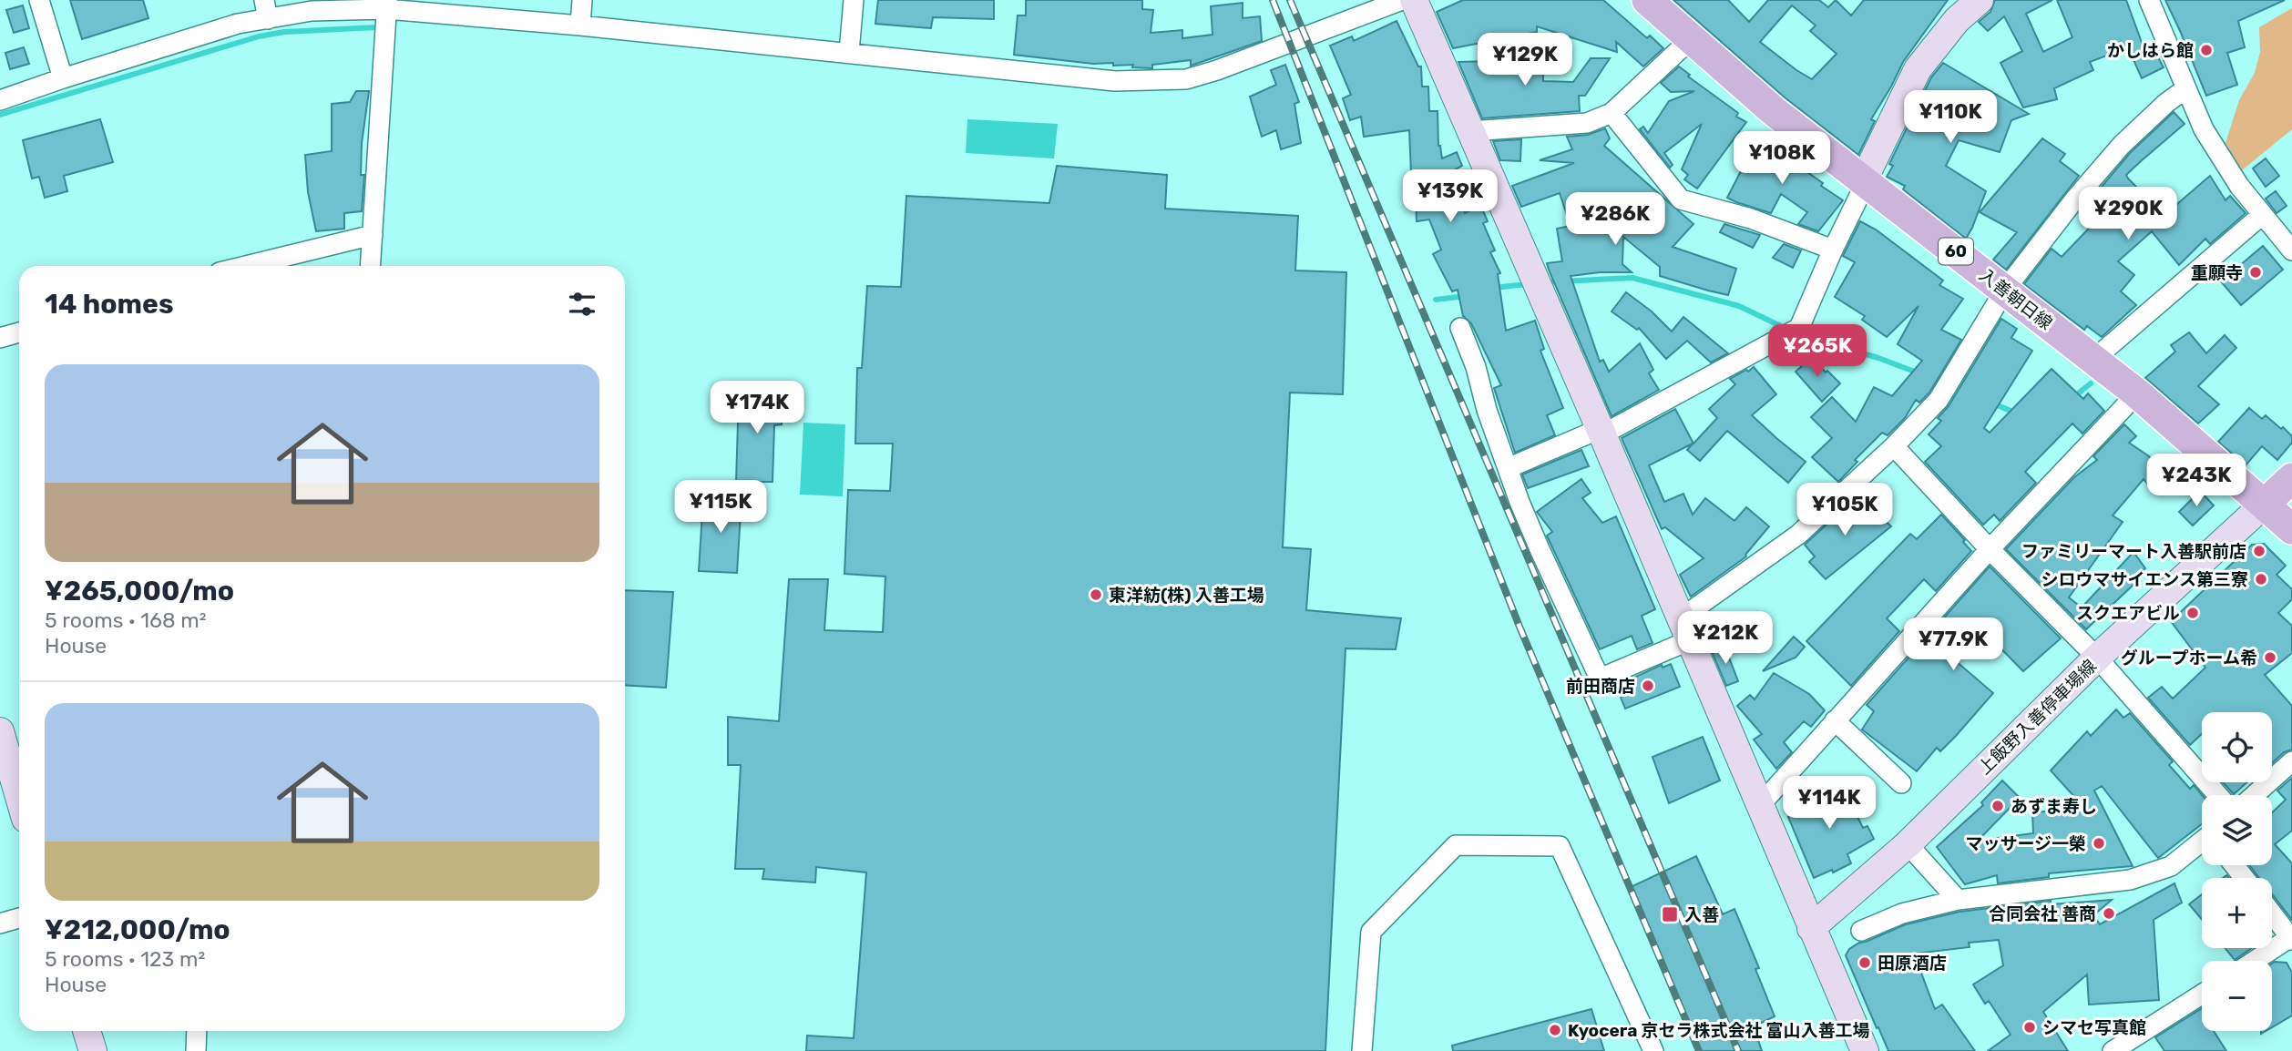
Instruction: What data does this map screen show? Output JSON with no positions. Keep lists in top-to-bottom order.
{
  "streets": {
    "main road": ["60", "入善朝日線"],
    "street": ["上飯野入善停車場線"]
  },
  "crossings": [
    ["入善朝日線", "上飯野入善停車場線"]
  ],
  "places": {
    "other": [
      "かしはら館",
      "重願寺",
      "ファミリーマート入善駅前店",
      "シロウマサイエンス第三寮",
      "東洋紡(株) 入善工場",
      "スクエアビル",
      "グループホーム希",
      "前田商店",
      "あずま寿し",
      "マッサージ一榮",
      "合同会社 善商",
      "田原酒店",
      "シマセ写真館",
      "Kyocera 京セラ株式会社 富山入善工場"
    ],
    "transit": ["入善"]
  },
  "page": {
    "price": [
      "¥129K",
      "¥110K",
      "¥108K",
      "¥139K",
      "¥290K",
      "¥286K",
      "¥265K",
      "¥174K",
      "¥243K",
      "¥115K",
      "¥105K",
      "¥212K",
      "¥77.9K",
      "¥114K"
    ],
    "heading": "14 homes",
    "list": [
      {
        "name": "¥265,000/mo",
        "note": "5 rooms · 168 m² · House"
      },
      {
        "name": "¥212,000/mo",
        "note": "5 rooms · 123 m² · House"
      }
    ],
    "map_buttons": ["+", "−"]
  }
}
